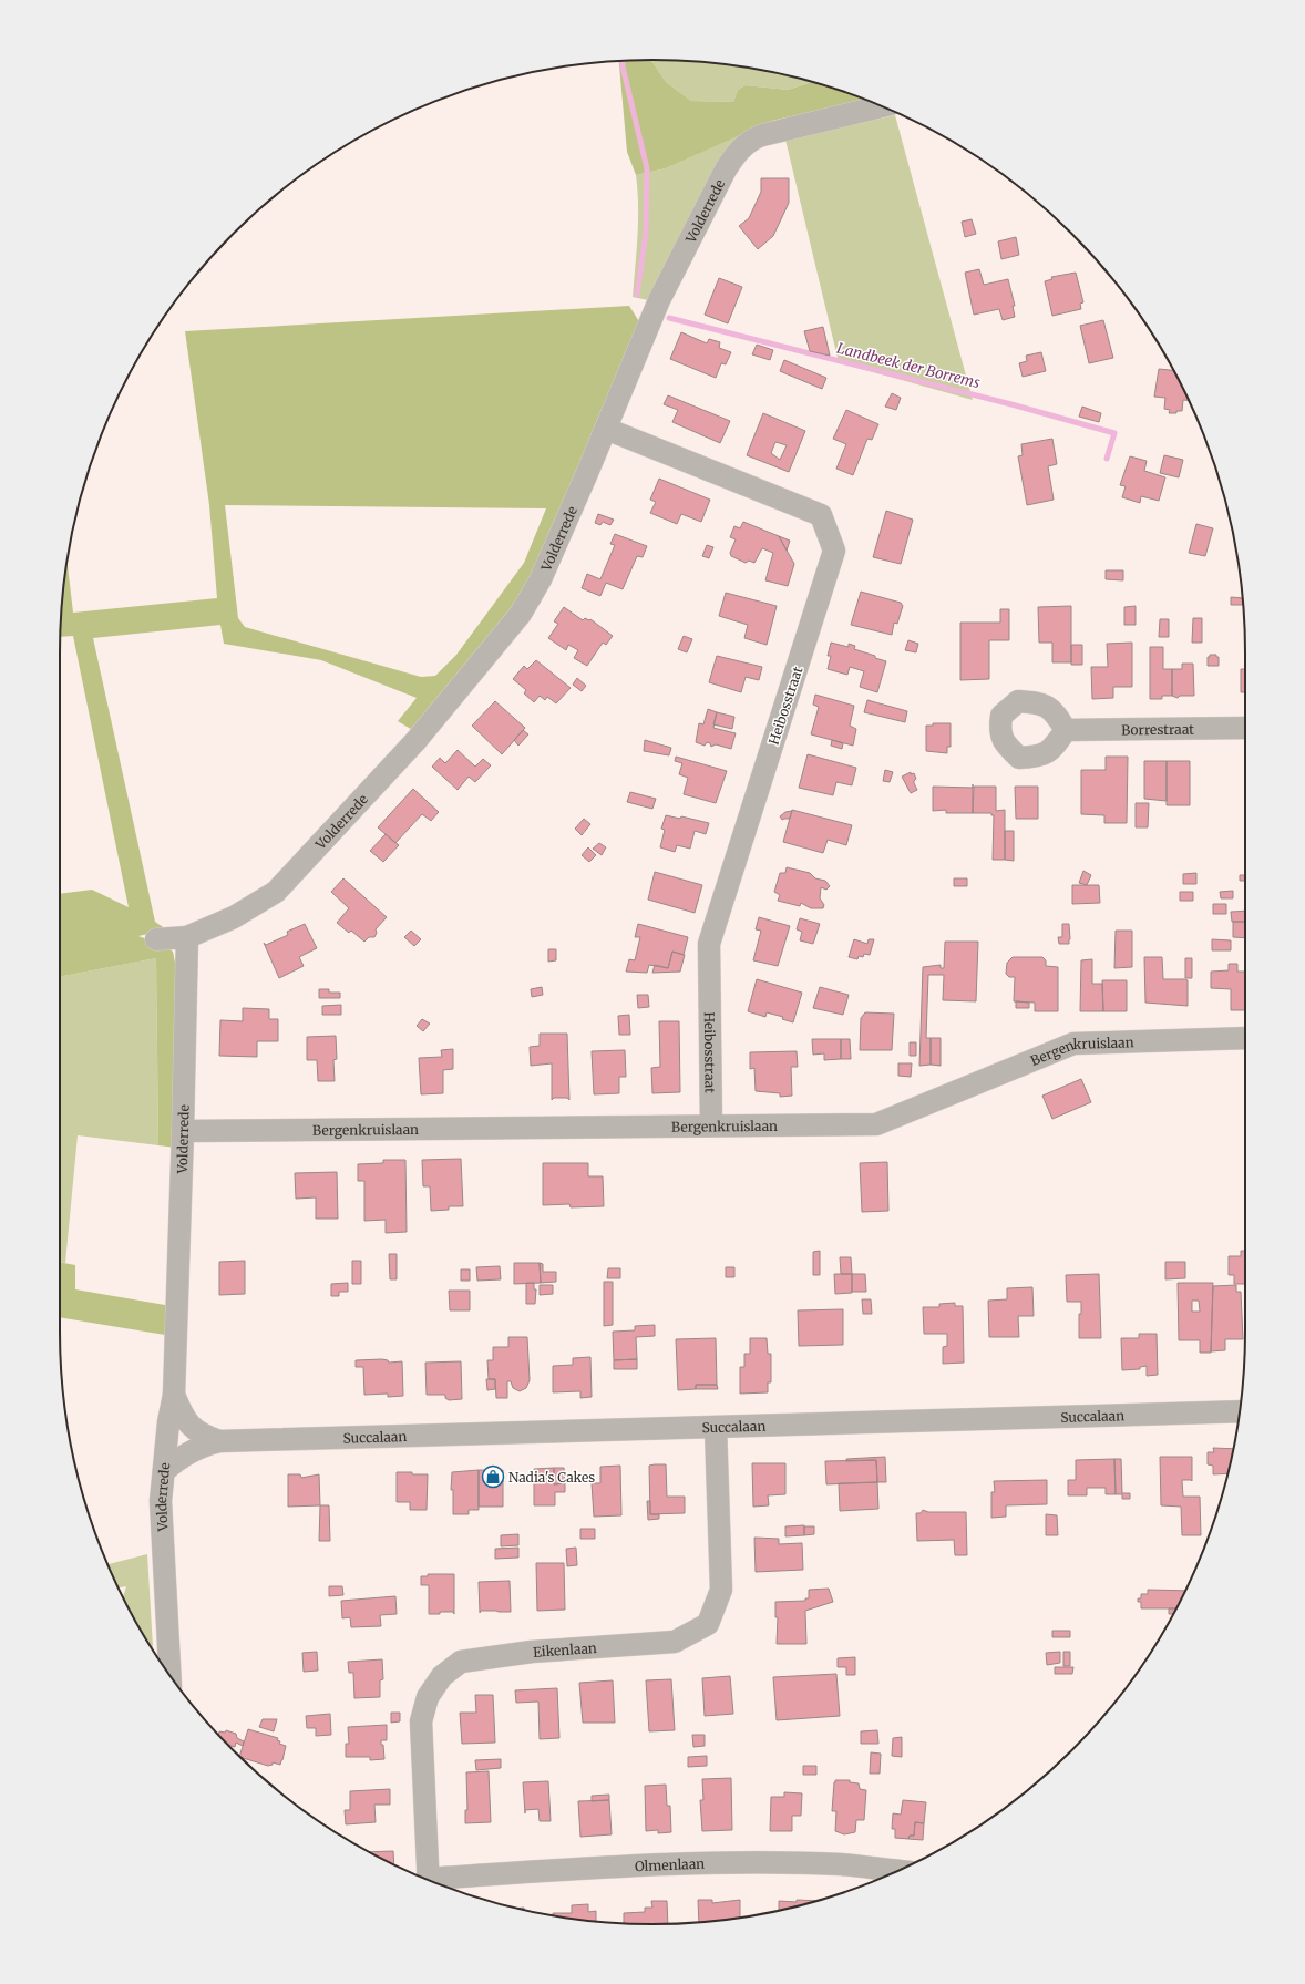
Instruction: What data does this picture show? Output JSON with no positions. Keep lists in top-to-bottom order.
{
  "streets": {
    "street": [
      "Volderrede",
      "Heibosstraat",
      "Borrestraat",
      "Bergenkruislaan",
      "Succalaan",
      "Eikenlaan",
      "Olmenlaan"
    ]
  },
  "crossings": [
    ["Volderrede", "Heibosstraat"],
    ["Volderrede", "Bergenkruislaan"],
    ["Volderrede", "Succalaan"],
    ["Heibosstraat", "Bergenkruislaan"],
    ["Succalaan", "Eikenlaan"]
  ],
  "water": ["Landbeek der Borrems"],
  "places": {
    "shop": ["Nadia's Cakes"]
  }
}
